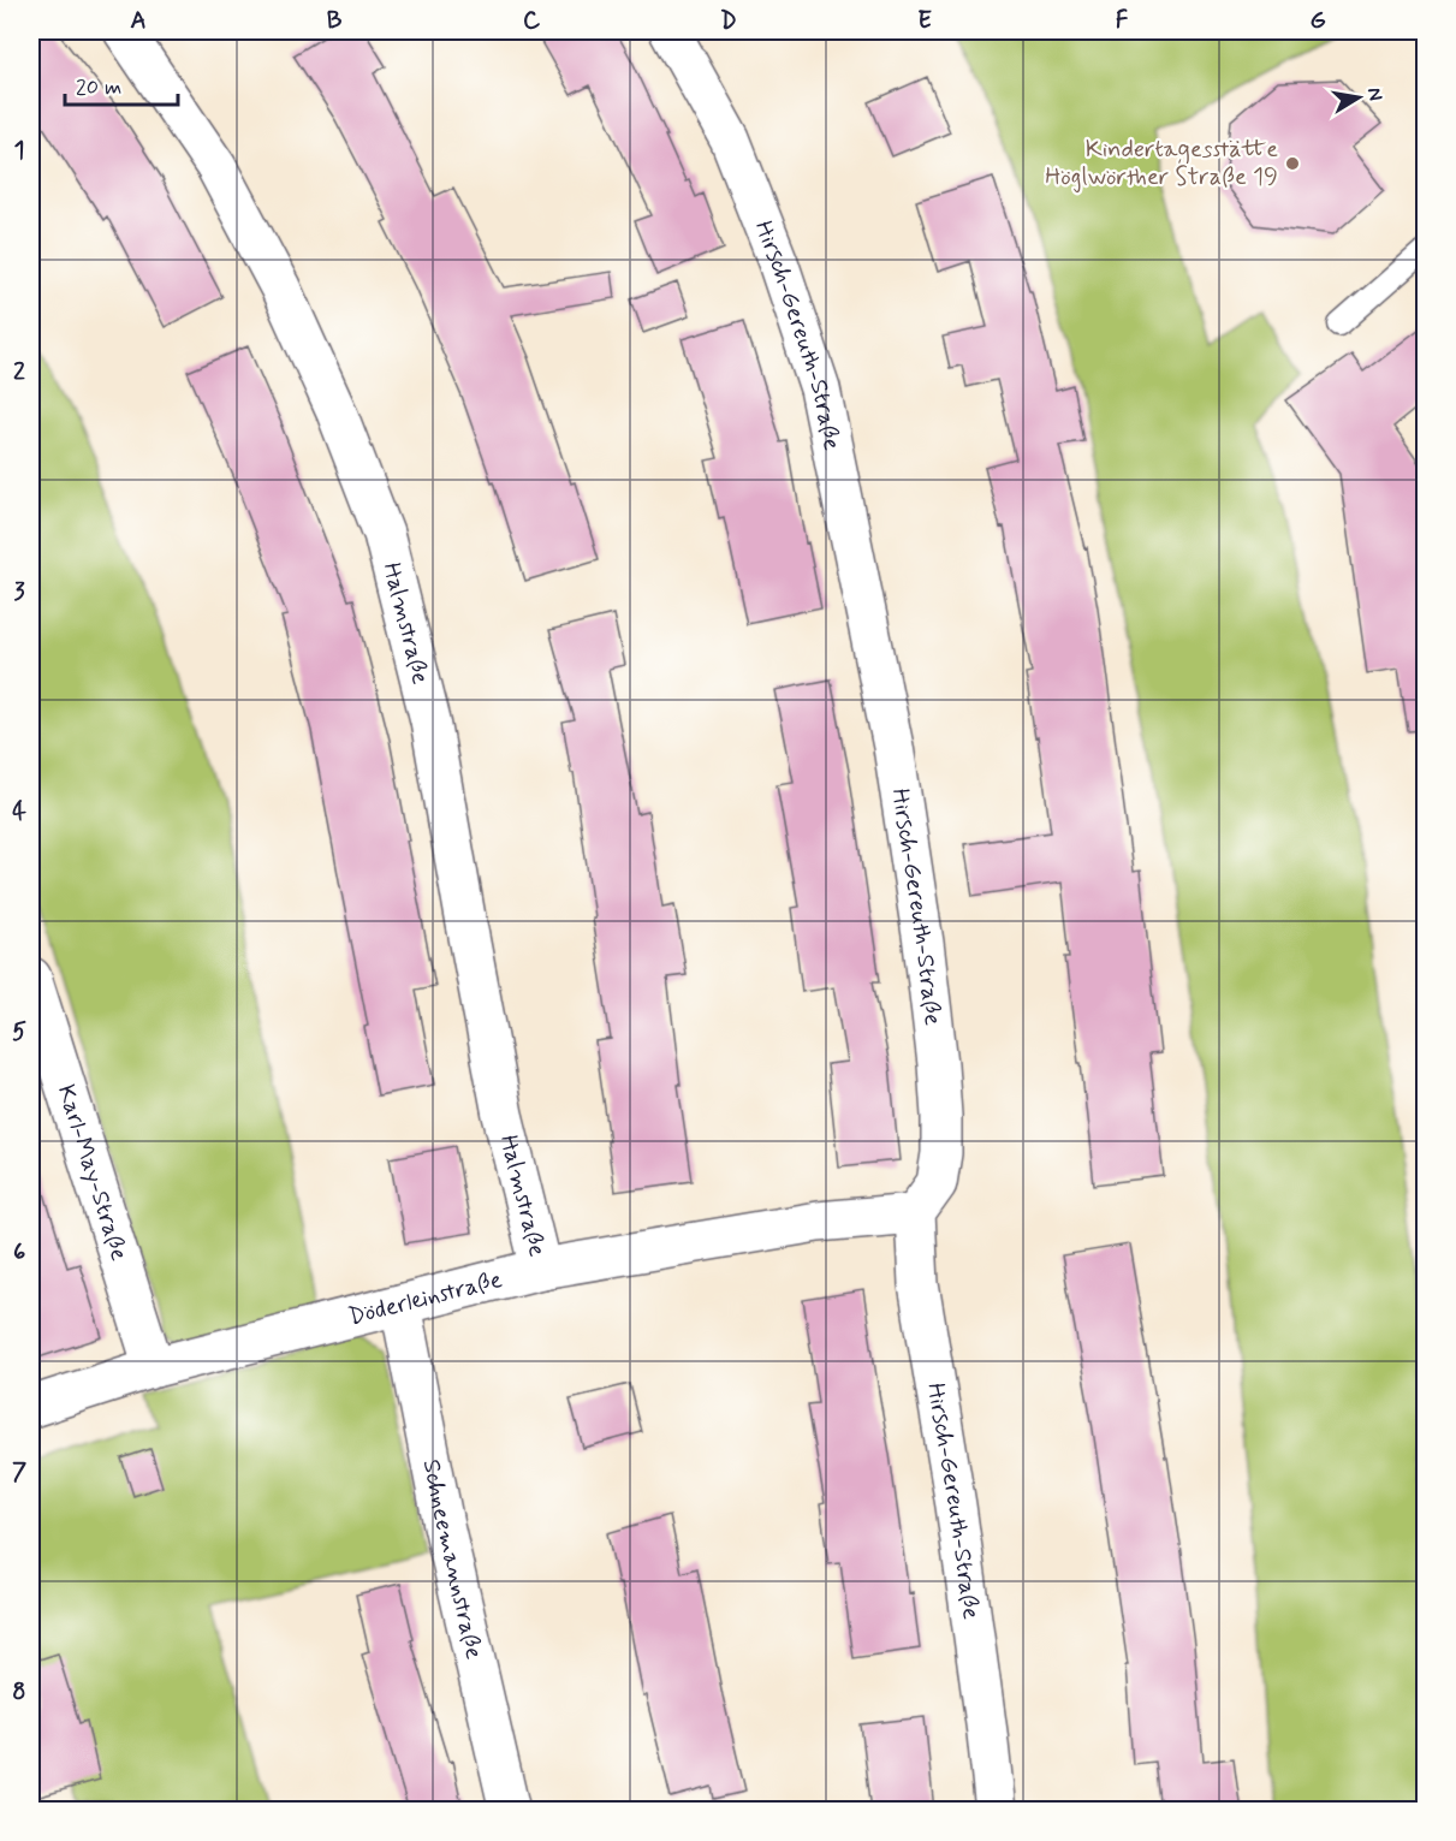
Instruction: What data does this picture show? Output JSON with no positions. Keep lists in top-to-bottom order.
{
  "streets": {
    "street": [
      "Hirsch-Gereuth-Straße",
      "Halmstraße",
      "Karl-May-Straße",
      "Döderleinstraße",
      "Schneemannstraße"
    ]
  },
  "crossings": [
    ["Hirsch-Gereuth-Straße", "Döderleinstraße"],
    ["Halmstraße", "Döderleinstraße"],
    ["Karl-May-Straße", "Döderleinstraße"],
    ["Döderleinstraße", "Schneemannstraße"]
  ],
  "places": ["Kindertagesstätte Höglwörther Straße 19"],
  "scale_bar": "20 m",
  "north": "right",
  "grid": {
    "columns": [
      "A",
      "B",
      "C",
      "D",
      "E",
      "F",
      "G"
    ],
    "rows": [
      "1",
      "2",
      "3",
      "4",
      "5",
      "6",
      "7",
      "8"
    ]
  }
}
